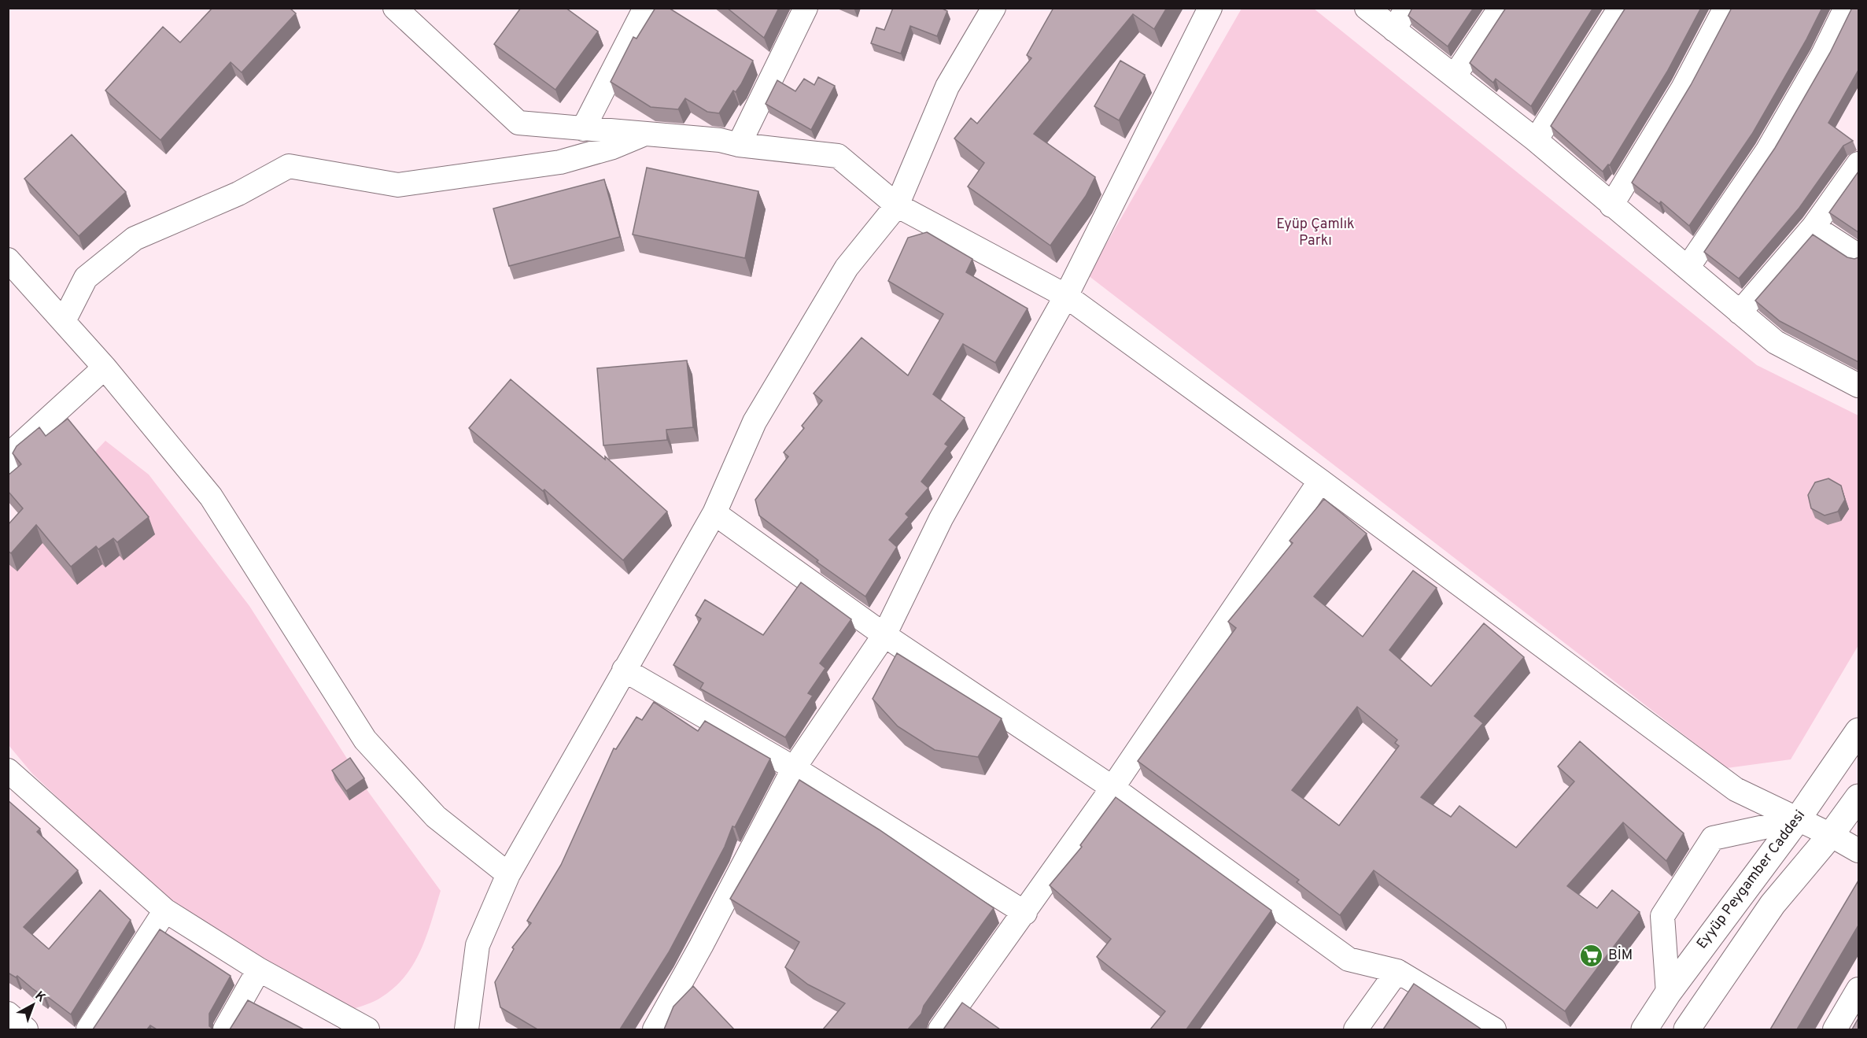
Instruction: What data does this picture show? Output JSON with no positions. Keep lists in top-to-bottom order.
{
  "streets": {
    "main road": ["Eyyüp Peygamber Caddesi"]
  },
  "parks": ["Eyüp Çamlık Parkı"],
  "places": {
    "supermarket": ["BİM"]
  },
  "north": "top right"
}
